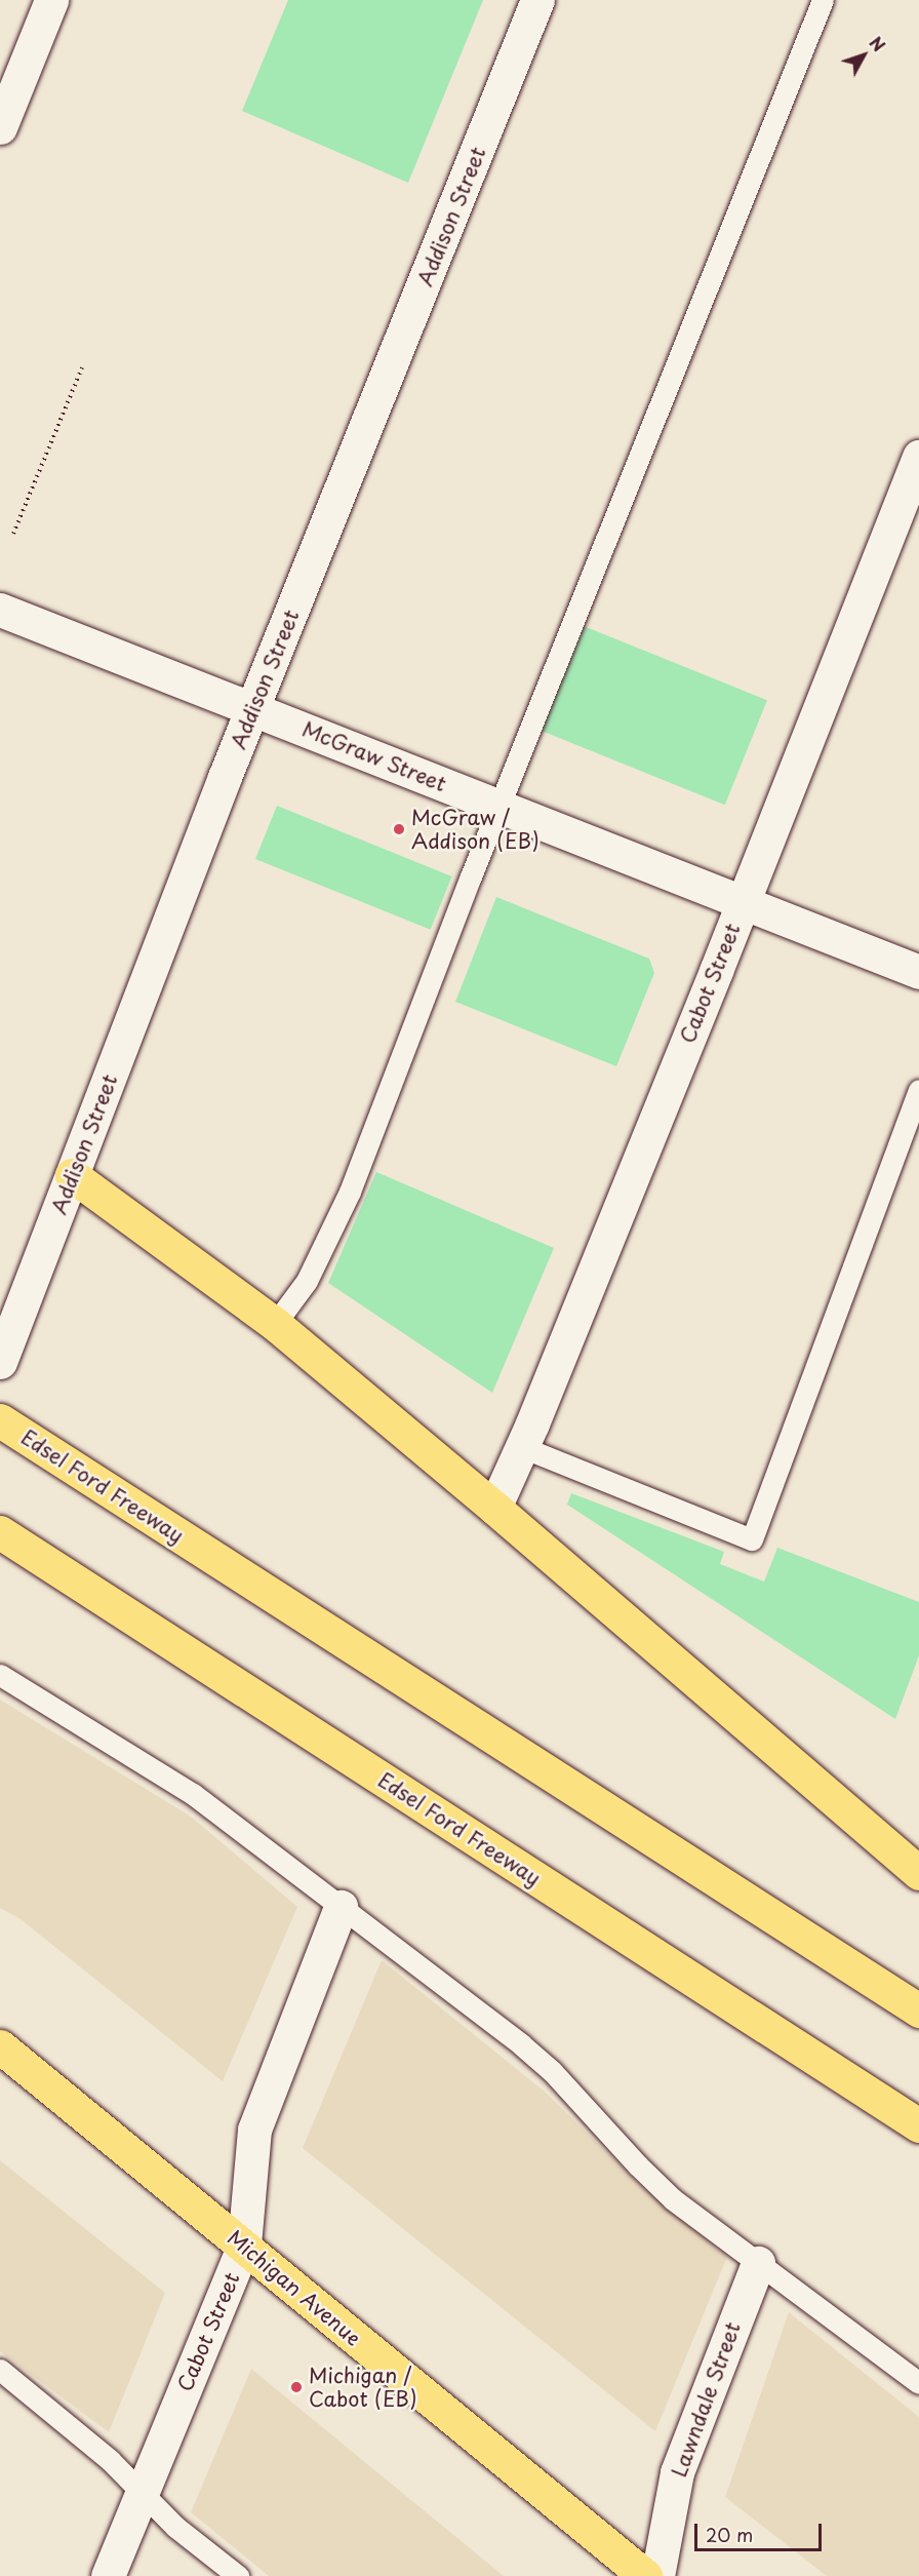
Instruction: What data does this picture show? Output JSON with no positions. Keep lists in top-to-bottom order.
{
  "streets": {
    "main road": ["Edsel Ford Freeway", "Michigan Avenue"],
    "street": [
      "Addison Street",
      "McGraw Street",
      "Cabot Street",
      "Lawndale Street"
    ]
  },
  "crossings": [
    ["Addison Street", "McGraw Street"],
    ["McGraw Street", "Cabot Street"],
    ["Cabot Street", "Michigan Avenue"]
  ],
  "places": ["McGraw / Addison (EB)", "Michigan / Cabot (EB)"],
  "scale_bar": "20 m",
  "north": "top right"
}
